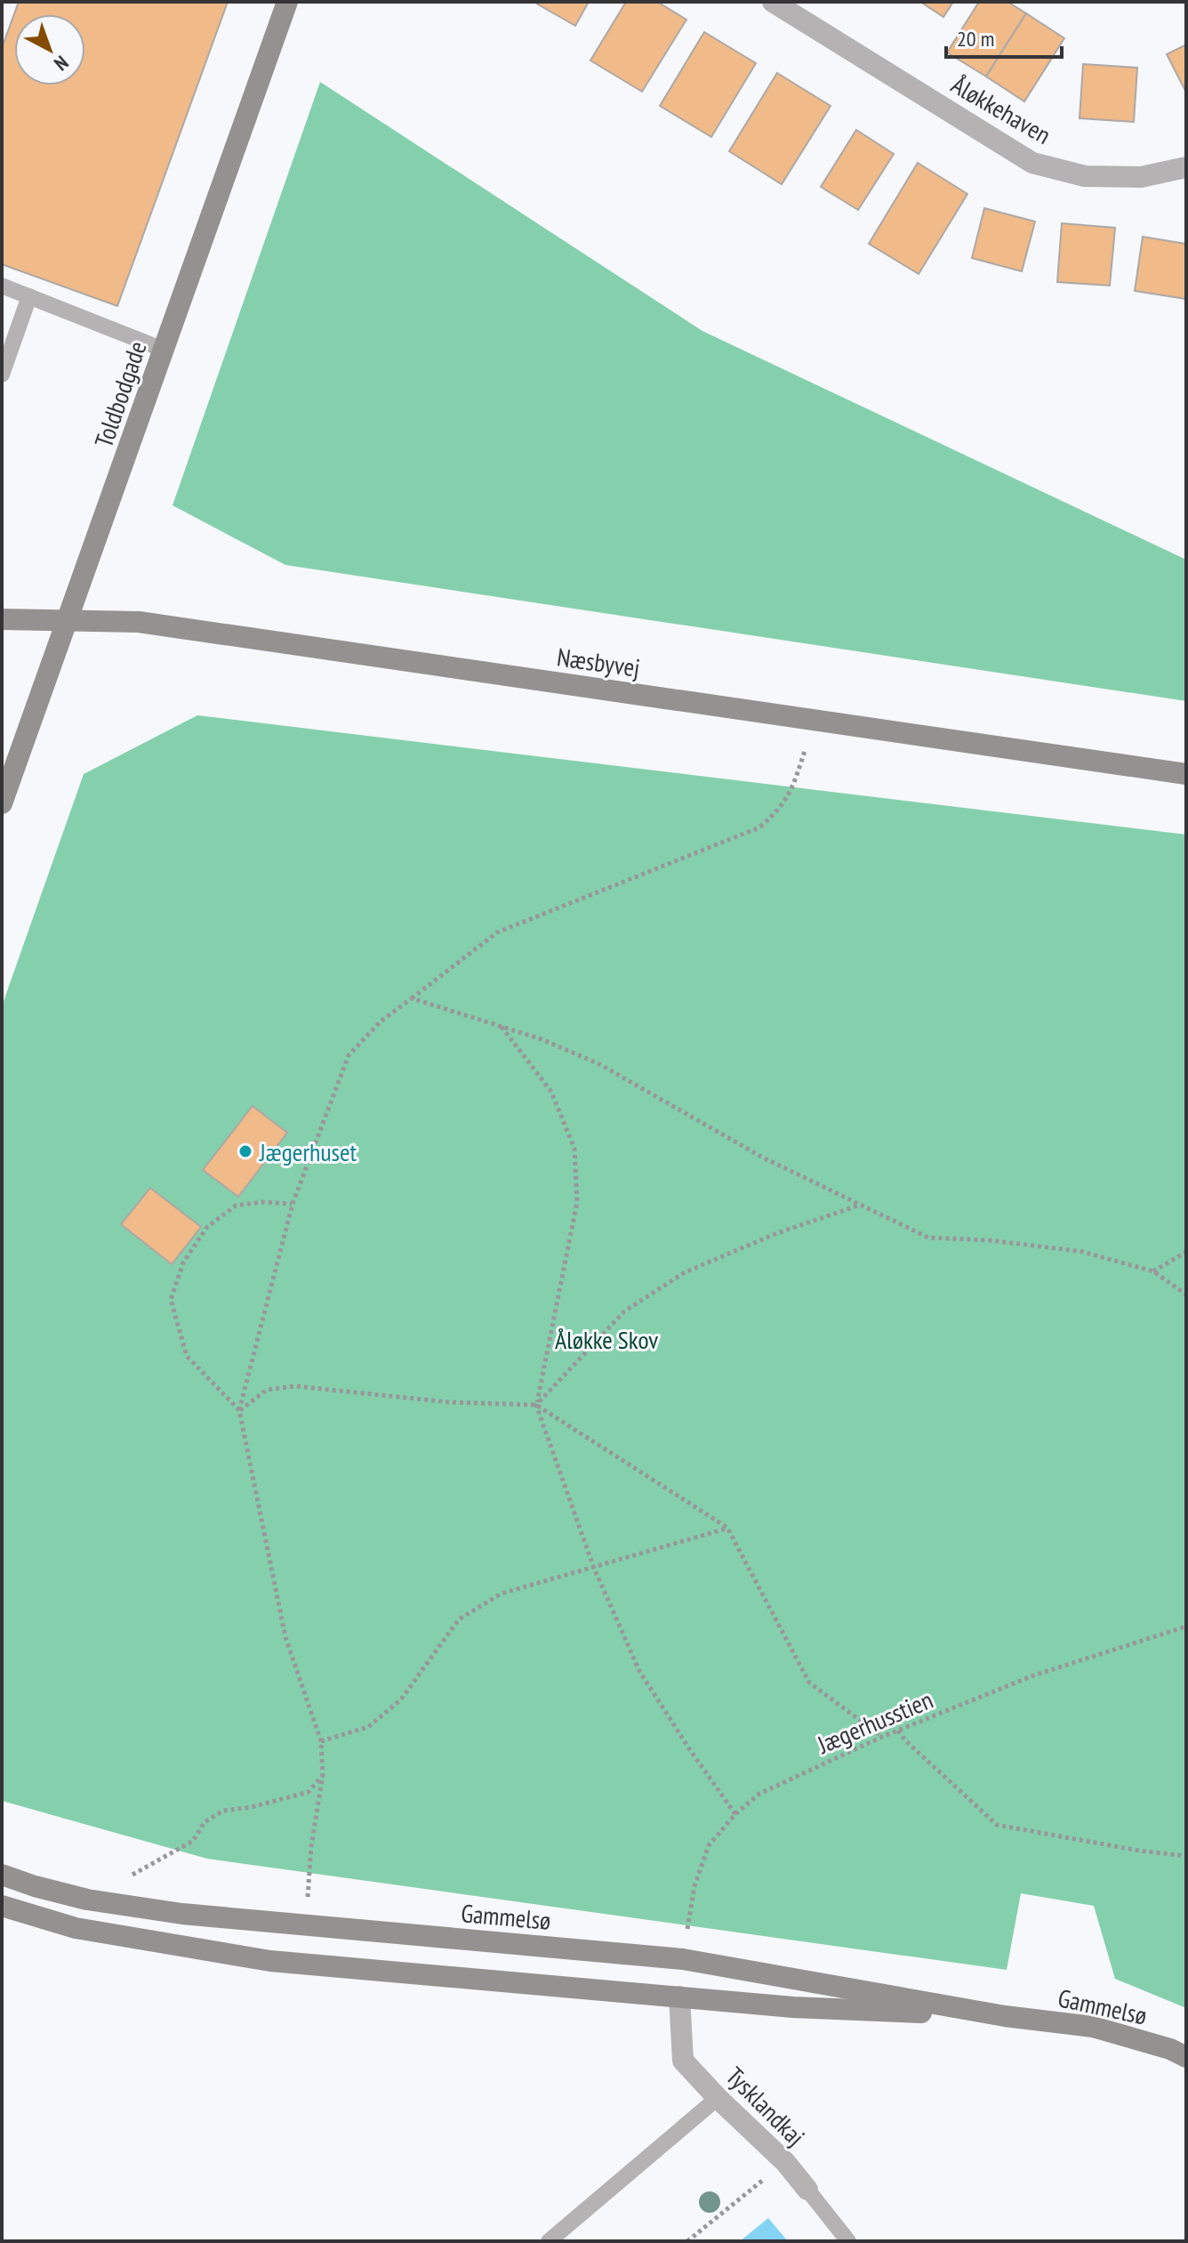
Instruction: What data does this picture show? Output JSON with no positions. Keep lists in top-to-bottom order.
{
  "streets": {
    "street": [
      "Åløkkehaven",
      "Toldbodgade",
      "Næsbyvej",
      "Gammelsø",
      "Tysklandkaj"
    ],
    "path": ["Jægerhusstien"]
  },
  "crossings": [
    ["Toldbodgade", "Næsbyvej"],
    ["Jægerhusstien", "Gammelsø"],
    ["Gammelsø", "Tysklandkaj"]
  ],
  "parks": ["Åløkke Skov"],
  "places": ["Jægerhuset"],
  "scale_bar": "20 m",
  "north": "bottom right"
}
